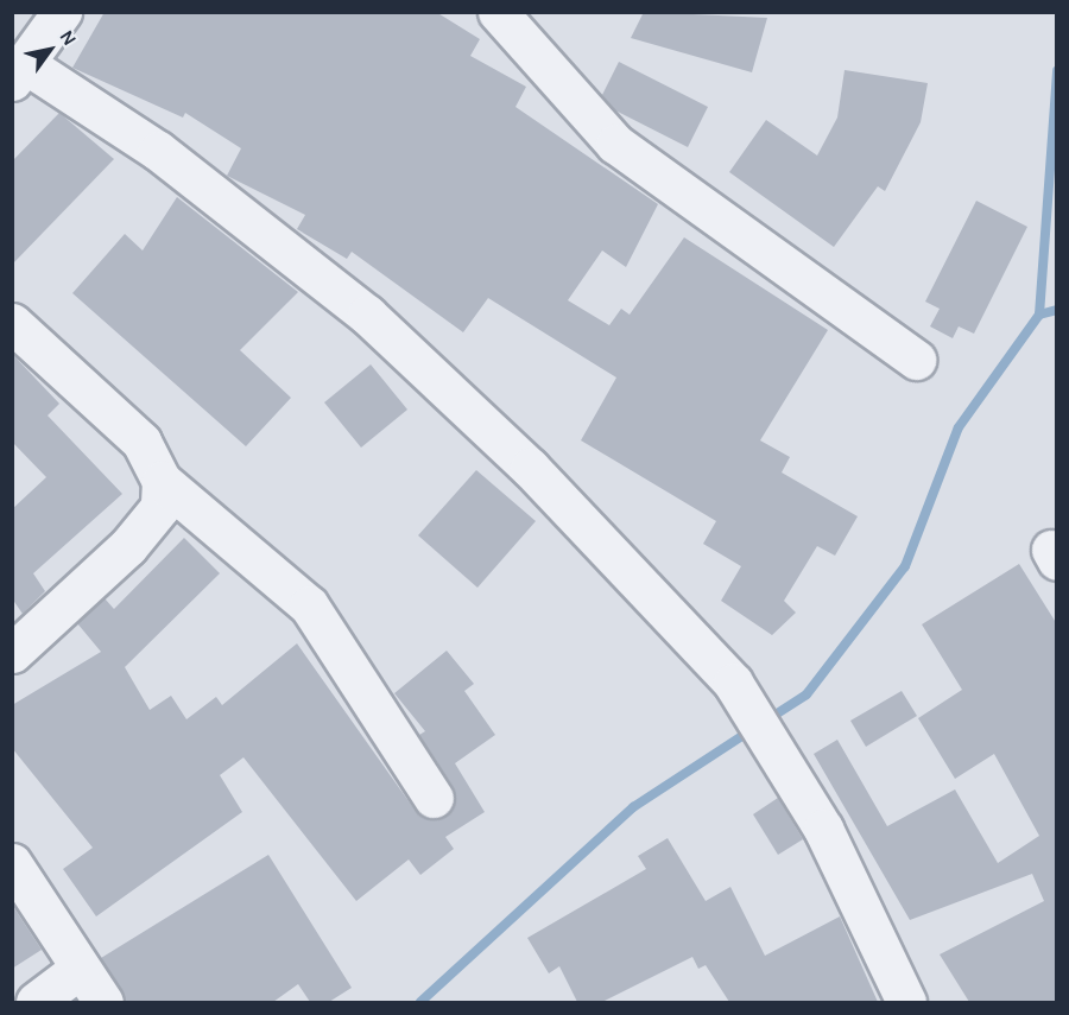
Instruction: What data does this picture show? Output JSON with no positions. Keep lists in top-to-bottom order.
{
  "north": "top right"
}
